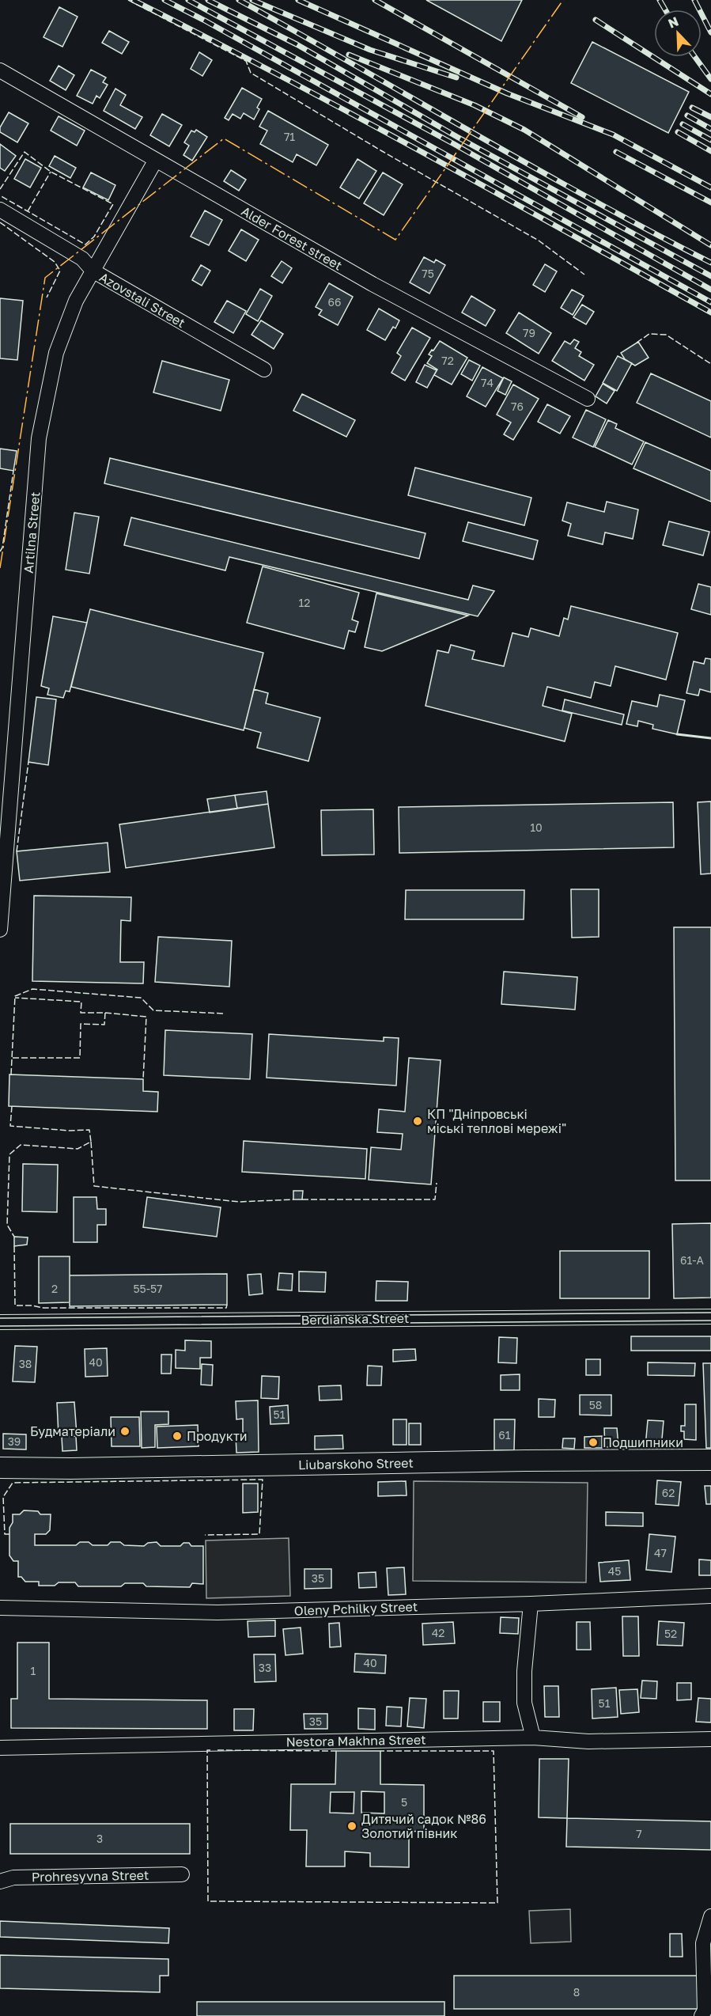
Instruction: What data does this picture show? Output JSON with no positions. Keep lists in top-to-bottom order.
{
  "streets": {
    "main road": ["Liubarskoho Street"],
    "street": [
      "Alder Forest street",
      "Azovstali Street",
      "Artilna Street",
      "Berdianska Street",
      "Oleny Pchilky Street",
      "Nestora Makhna Street",
      "Prohresyvna Street"
    ]
  },
  "crossings": [
    ["Alder Forest street", "Artilna Street"],
    ["Azovstali Street", "Artilna Street"]
  ],
  "places": [
    "КП \"Дніпровські міські теплові мережі\"",
    "Будматеріали",
    "Продукти",
    "Подшипники",
    "Дитячий садок №86 Золотий півник"
  ],
  "house_numbers": [
    "71",
    "75",
    "66",
    "79",
    "72",
    "74",
    "76",
    "12",
    "10",
    "61-А",
    "2",
    "55-57",
    "40",
    "38",
    "58",
    "51",
    "61",
    "39",
    "62",
    "47",
    "45",
    "35",
    "42",
    "52",
    "40",
    "33",
    "1",
    "51",
    "35",
    "5",
    "7",
    "3",
    "8"
  ],
  "north": "top left"
}
